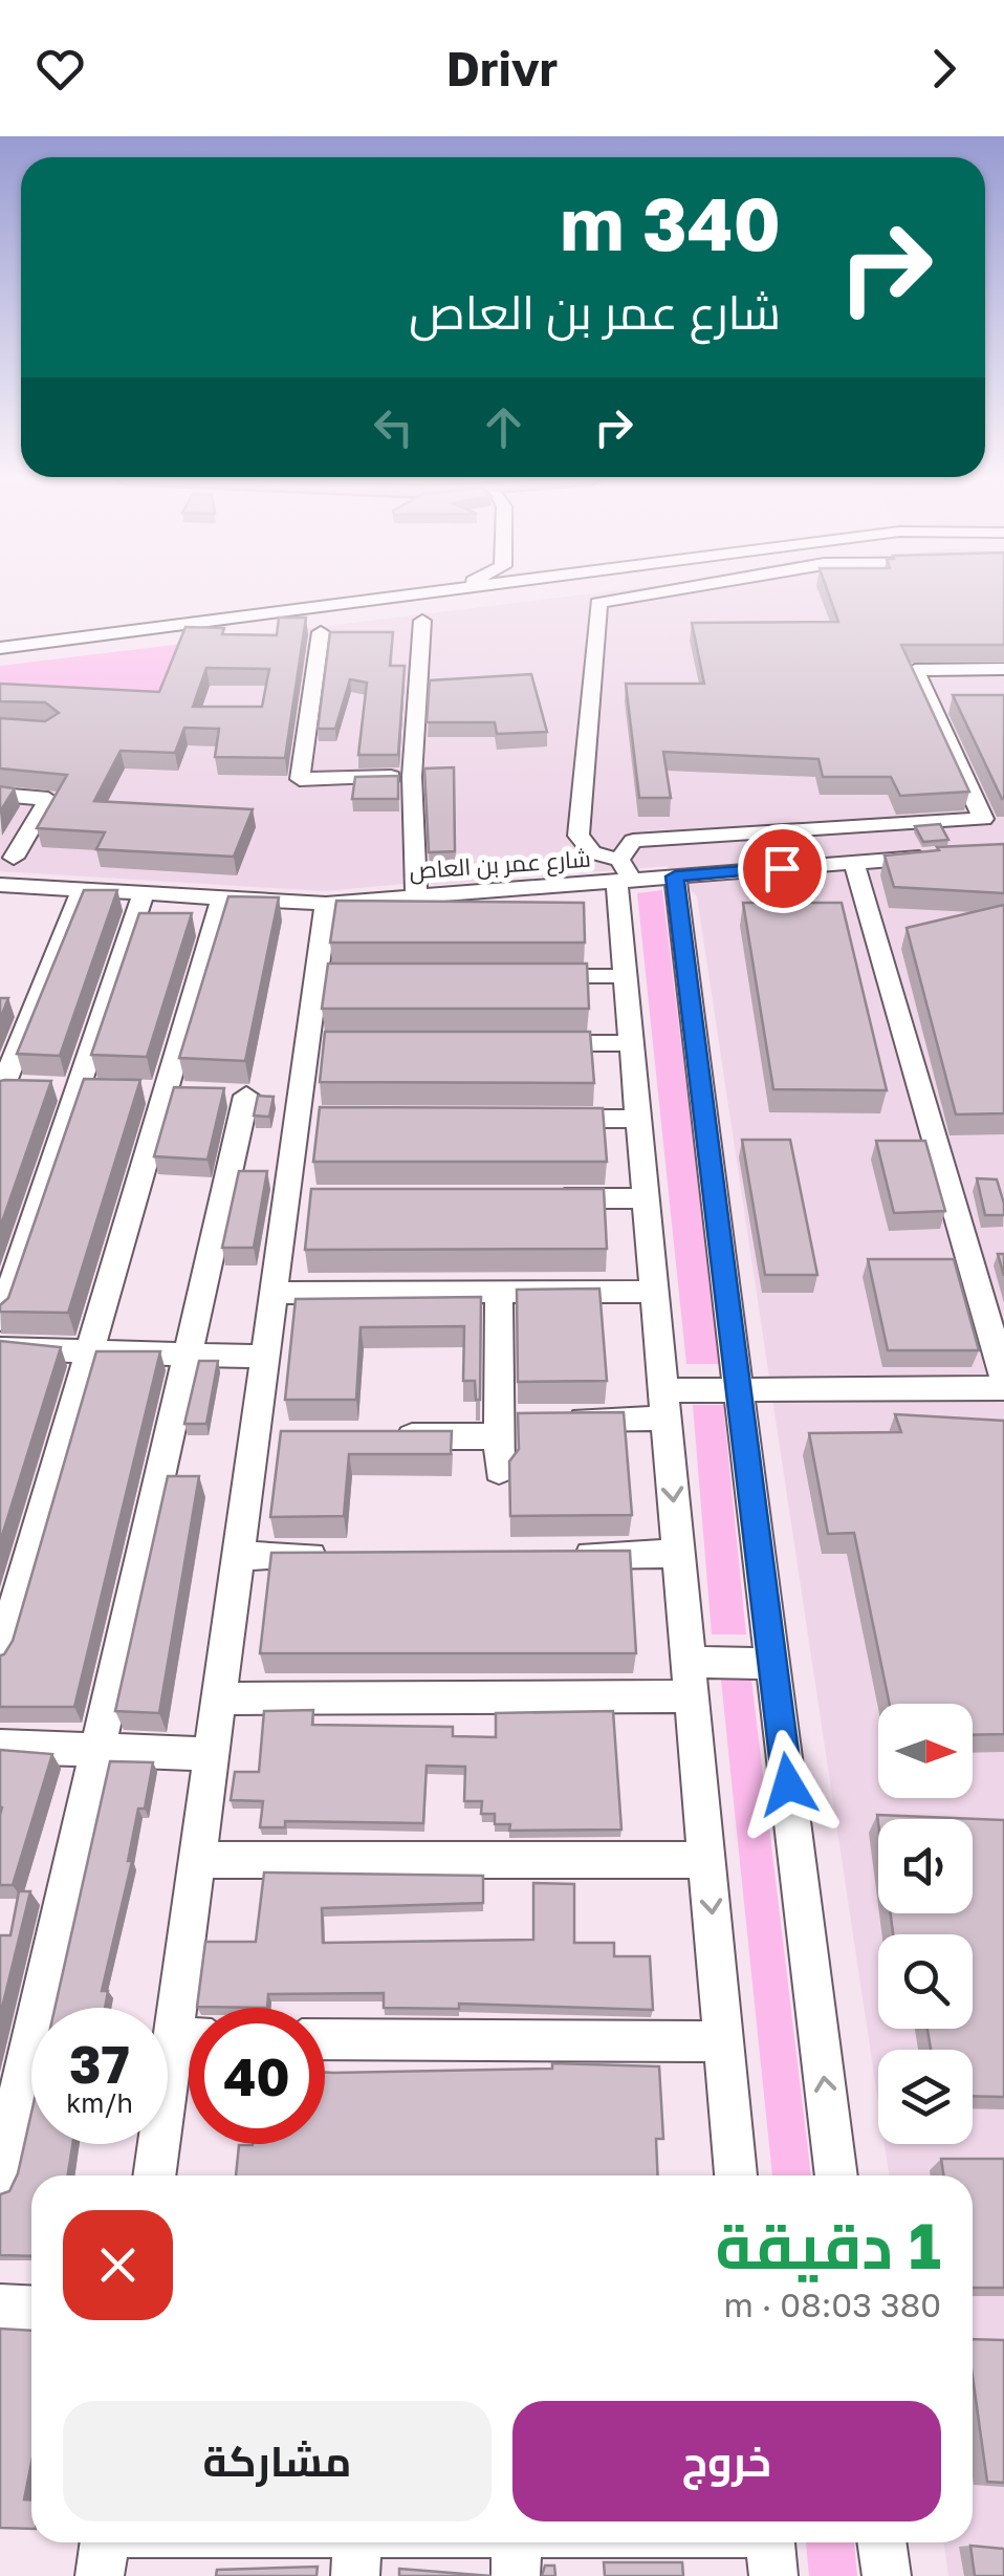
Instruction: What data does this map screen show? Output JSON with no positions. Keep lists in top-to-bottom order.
{
  "streets": {
    "street": ["شارع عمر بن العاص"]
  },
  "north": "right",
  "page": {
    "header": "Drivr",
    "turn": ["340 m", "شارع عمر بن العاص"],
    "speed": "37 km/h",
    "limit": "40",
    "heading": ["1 دقيقة", "380 m · 08:03"],
    "buttons": ["خروج", "مشاركة"]
  }
}
